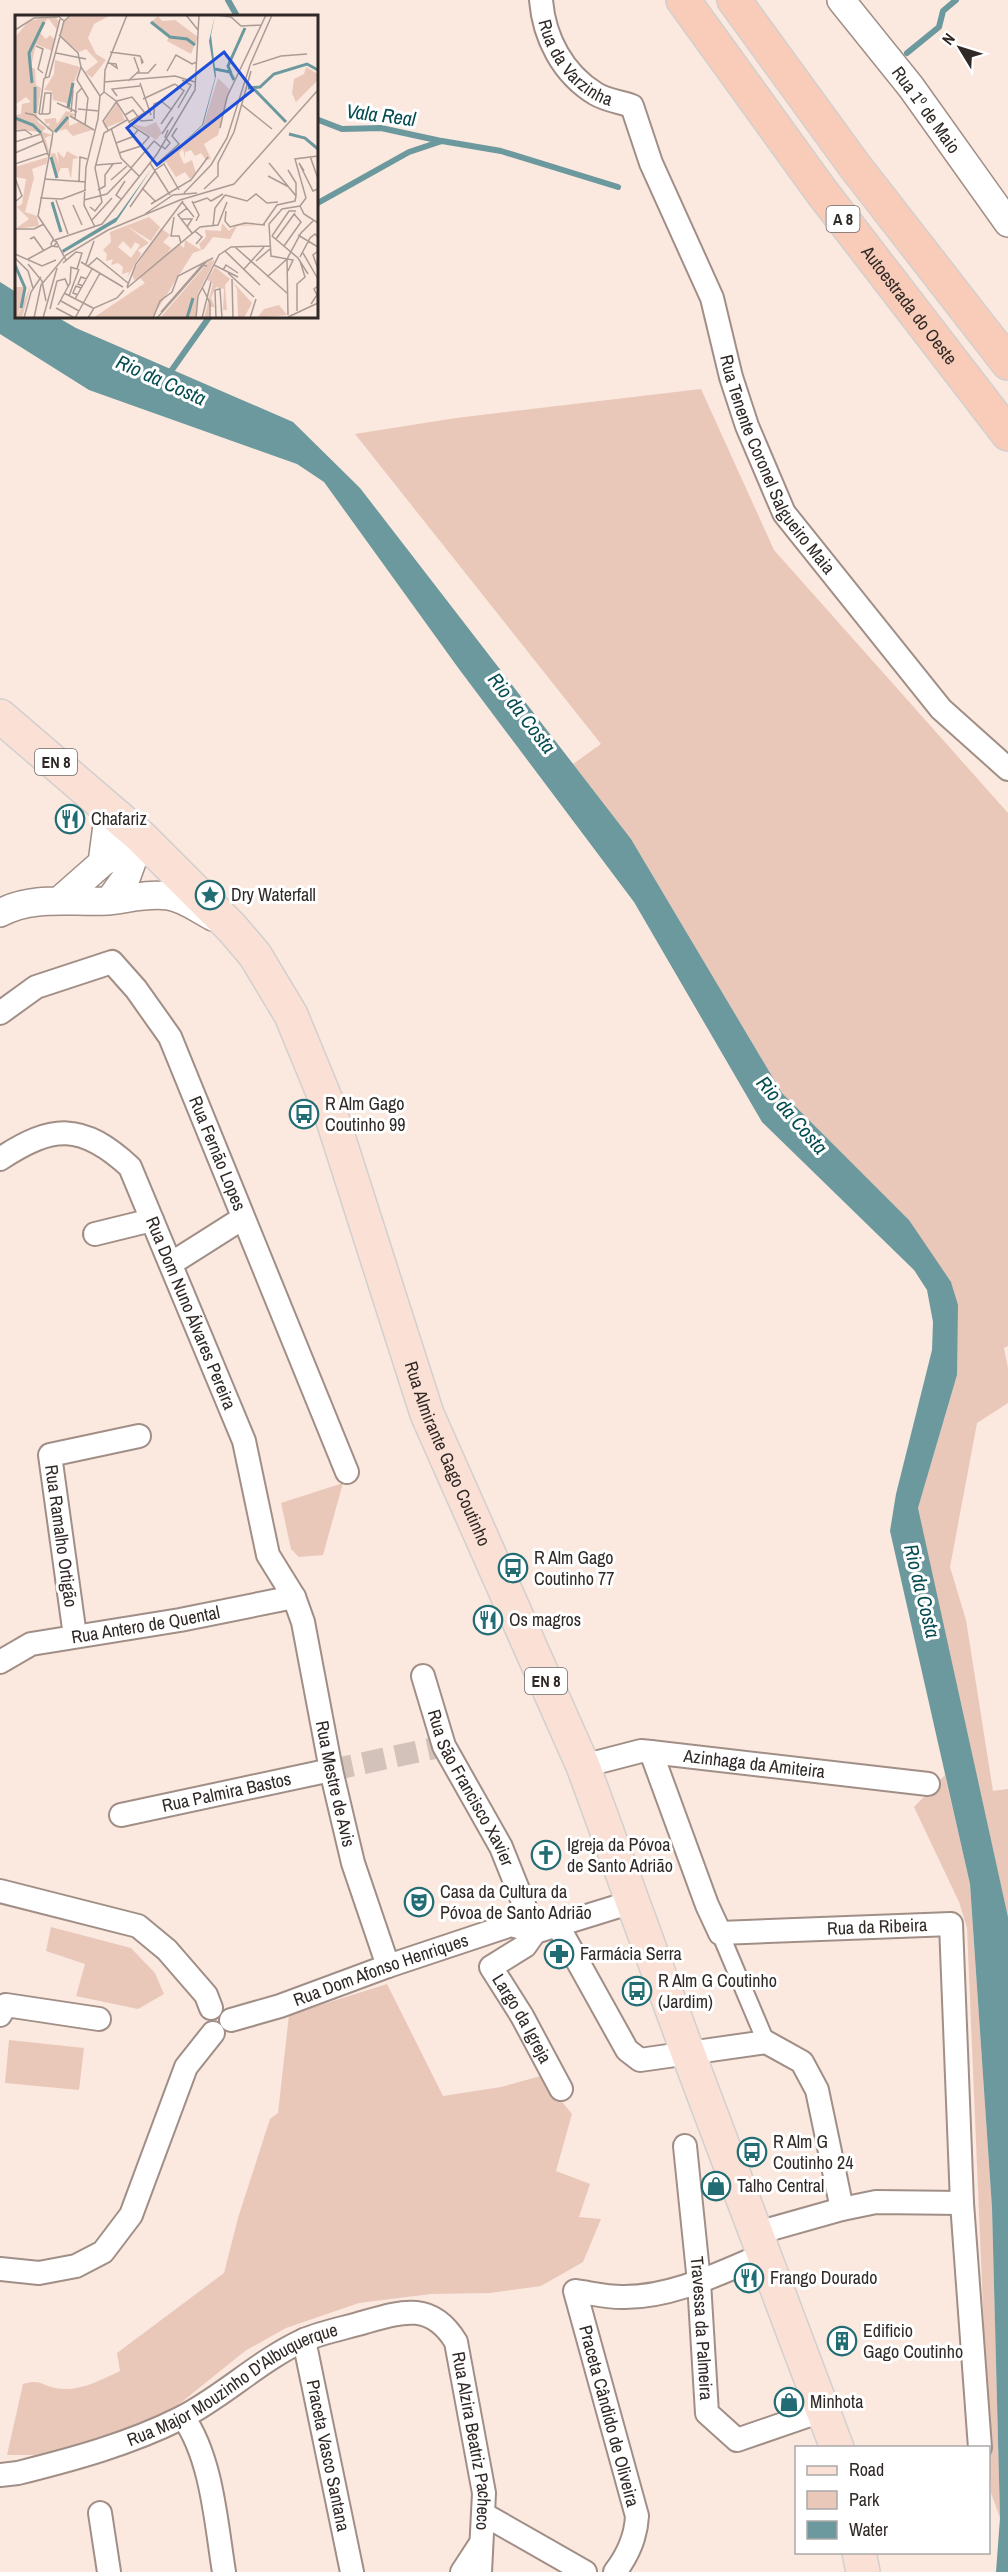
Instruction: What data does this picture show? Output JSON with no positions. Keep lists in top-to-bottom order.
{
  "streets": {
    "highway": ["A 8", "Autoestrada do Oeste"],
    "main road": ["EN 8", "Rua Almirante Gago Coutinho"],
    "street": [
      "Rua da Varzinha",
      "Rua 1º de Maio",
      "Rua Tenente Coronel Salgueiro Maia",
      "Rua Fernão Lopes",
      "Rua Dom Nuno Álvares Pereira",
      "Rua Ramalho Ortigão",
      "Rua Antero de Quental",
      "Azinhaga da Amiteira",
      "Rua Mestre de Avis",
      "Rua São Francisco Xavier",
      "Rua Palmira Bastos",
      "Rua da Ribeira",
      "Rua Dom Afonso Henriques",
      "Largo da Igreja",
      "Travessa da Palmeira",
      "Rua Major Mouzinho D'Albuquerque",
      "Praceta Cândido de Oliveira",
      "Rua Alzira Beatriz Pacheco",
      "Praceta Vasco Santana"
    ]
  },
  "crossings": [
    ["Rua da Varzinha", "Rua Tenente Coronel Salgueiro Maia"],
    ["Rua Dom Nuno Álvares Pereira", "Rua Antero de Quental"],
    ["Rua Dom Nuno Álvares Pereira", "Rua Mestre de Avis"],
    ["Rua Almirante Gago Coutinho", "Azinhaga da Amiteira"],
    ["Rua Almirante Gago Coutinho", "Rua Dom Afonso Henriques"],
    ["Rua Almirante Gago Coutinho", "Travessa da Palmeira"],
    ["Rua Ramalho Ortigão", "Rua Antero de Quental"],
    ["Rua Antero de Quental", "Rua Mestre de Avis"],
    ["Rua Mestre de Avis", "Rua Palmira Bastos"],
    ["Rua Mestre de Avis", "Rua Dom Afonso Henriques"],
    ["Rua São Francisco Xavier", "Rua Dom Afonso Henriques"],
    ["Rua São Francisco Xavier", "Largo da Igreja"],
    ["Rua Dom Afonso Henriques", "Largo da Igreja"],
    ["Travessa da Palmeira", "Praceta Cândido de Oliveira"],
    ["Rua Major Mouzinho D'Albuquerque", "Rua Alzira Beatriz Pacheco"],
    ["Rua Major Mouzinho D'Albuquerque", "Praceta Vasco Santana"]
  ],
  "water": ["Vala Real", "Rio da Costa"],
  "places": {
    "restaurant": ["Chafariz", "Os magros", "Frango Dourado"],
    "place": ["Dry Waterfall"],
    "bus stop": [
      "R Alm Gago Coutinho 99",
      "R Alm Gago Coutinho 77",
      "R Alm G Coutinho (Jardim)",
      "R Alm G Coutinho 24"
    ],
    "church": ["Igreja da Póvoa de Santo Adrião"],
    "theatre": ["Casa da Cultura da Póvoa de Santo Adrião"],
    "pharmacy": ["Farmácia Serra"],
    "shop": ["Talho Central", "Minhota"],
    "building": ["Edificio Gago Coutinho"]
  },
  "legend": ["Road", "Park", "Water"],
  "north": "top left"
}
